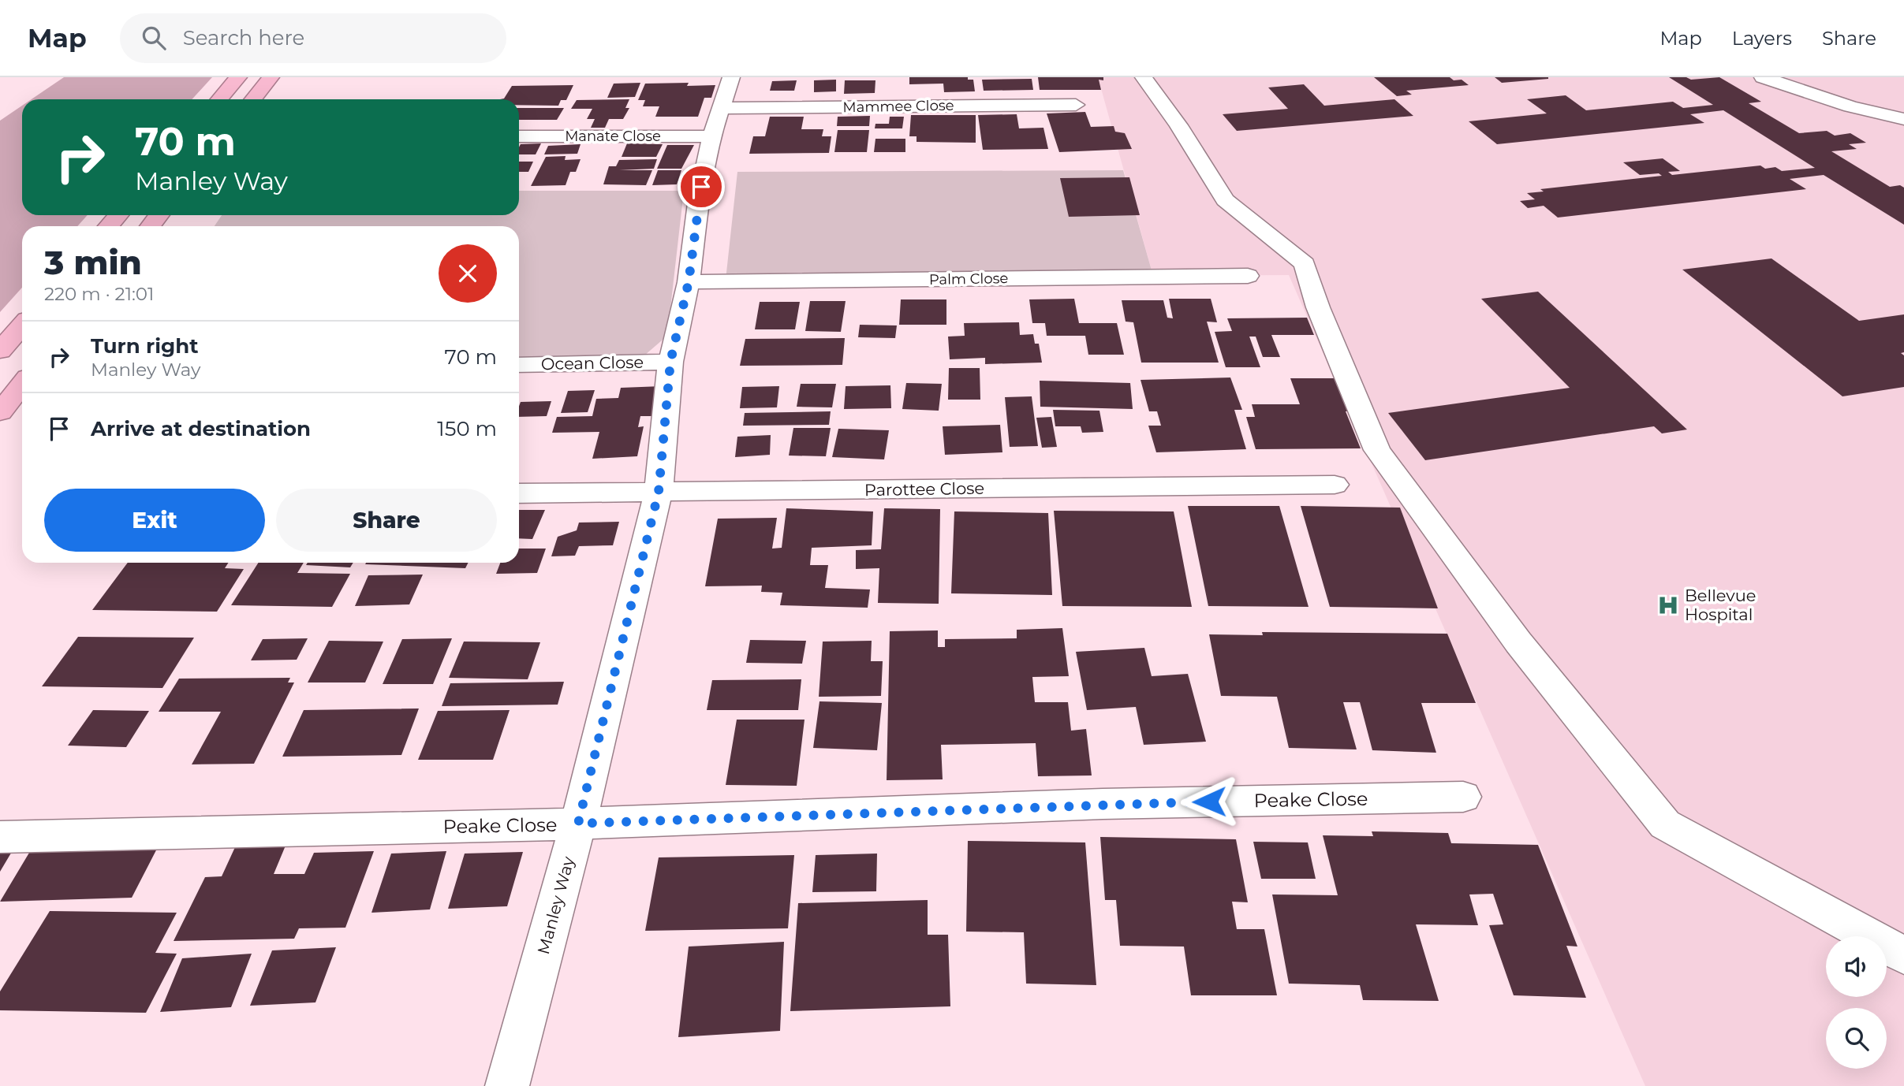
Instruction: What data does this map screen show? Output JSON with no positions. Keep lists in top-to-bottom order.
{
  "streets": {
    "street": [
      "Mammee Close",
      "Manate Close",
      "Palm Close",
      "Ocean Close",
      "Parottee Close",
      "Peake Close",
      "Manley Way"
    ]
  },
  "crossings": [
    ["Mammee Close", "Manley Way"],
    ["Manate Close", "Manley Way"],
    ["Palm Close", "Manley Way"],
    ["Ocean Close", "Manley Way"],
    ["Parottee Close", "Manley Way"],
    ["Peake Close", "Manley Way"]
  ],
  "places": {
    "hospital": ["Bellevue Hospital"]
  },
  "page": {
    "header": "Map",
    "search": "Search here",
    "nav": ["Map", "Layers", "Share"],
    "turn": ["70 m", "Manley Way"],
    "heading": ["3 min", "220 m · 21:01"],
    "list": [
      {
        "name": "Turn right",
        "note": "Manley Way",
        "value": "70 m"
      },
      {
        "name": "Arrive at destination",
        "value": "150 m"
      }
    ],
    "buttons": ["Exit", "Share"]
  }
}
